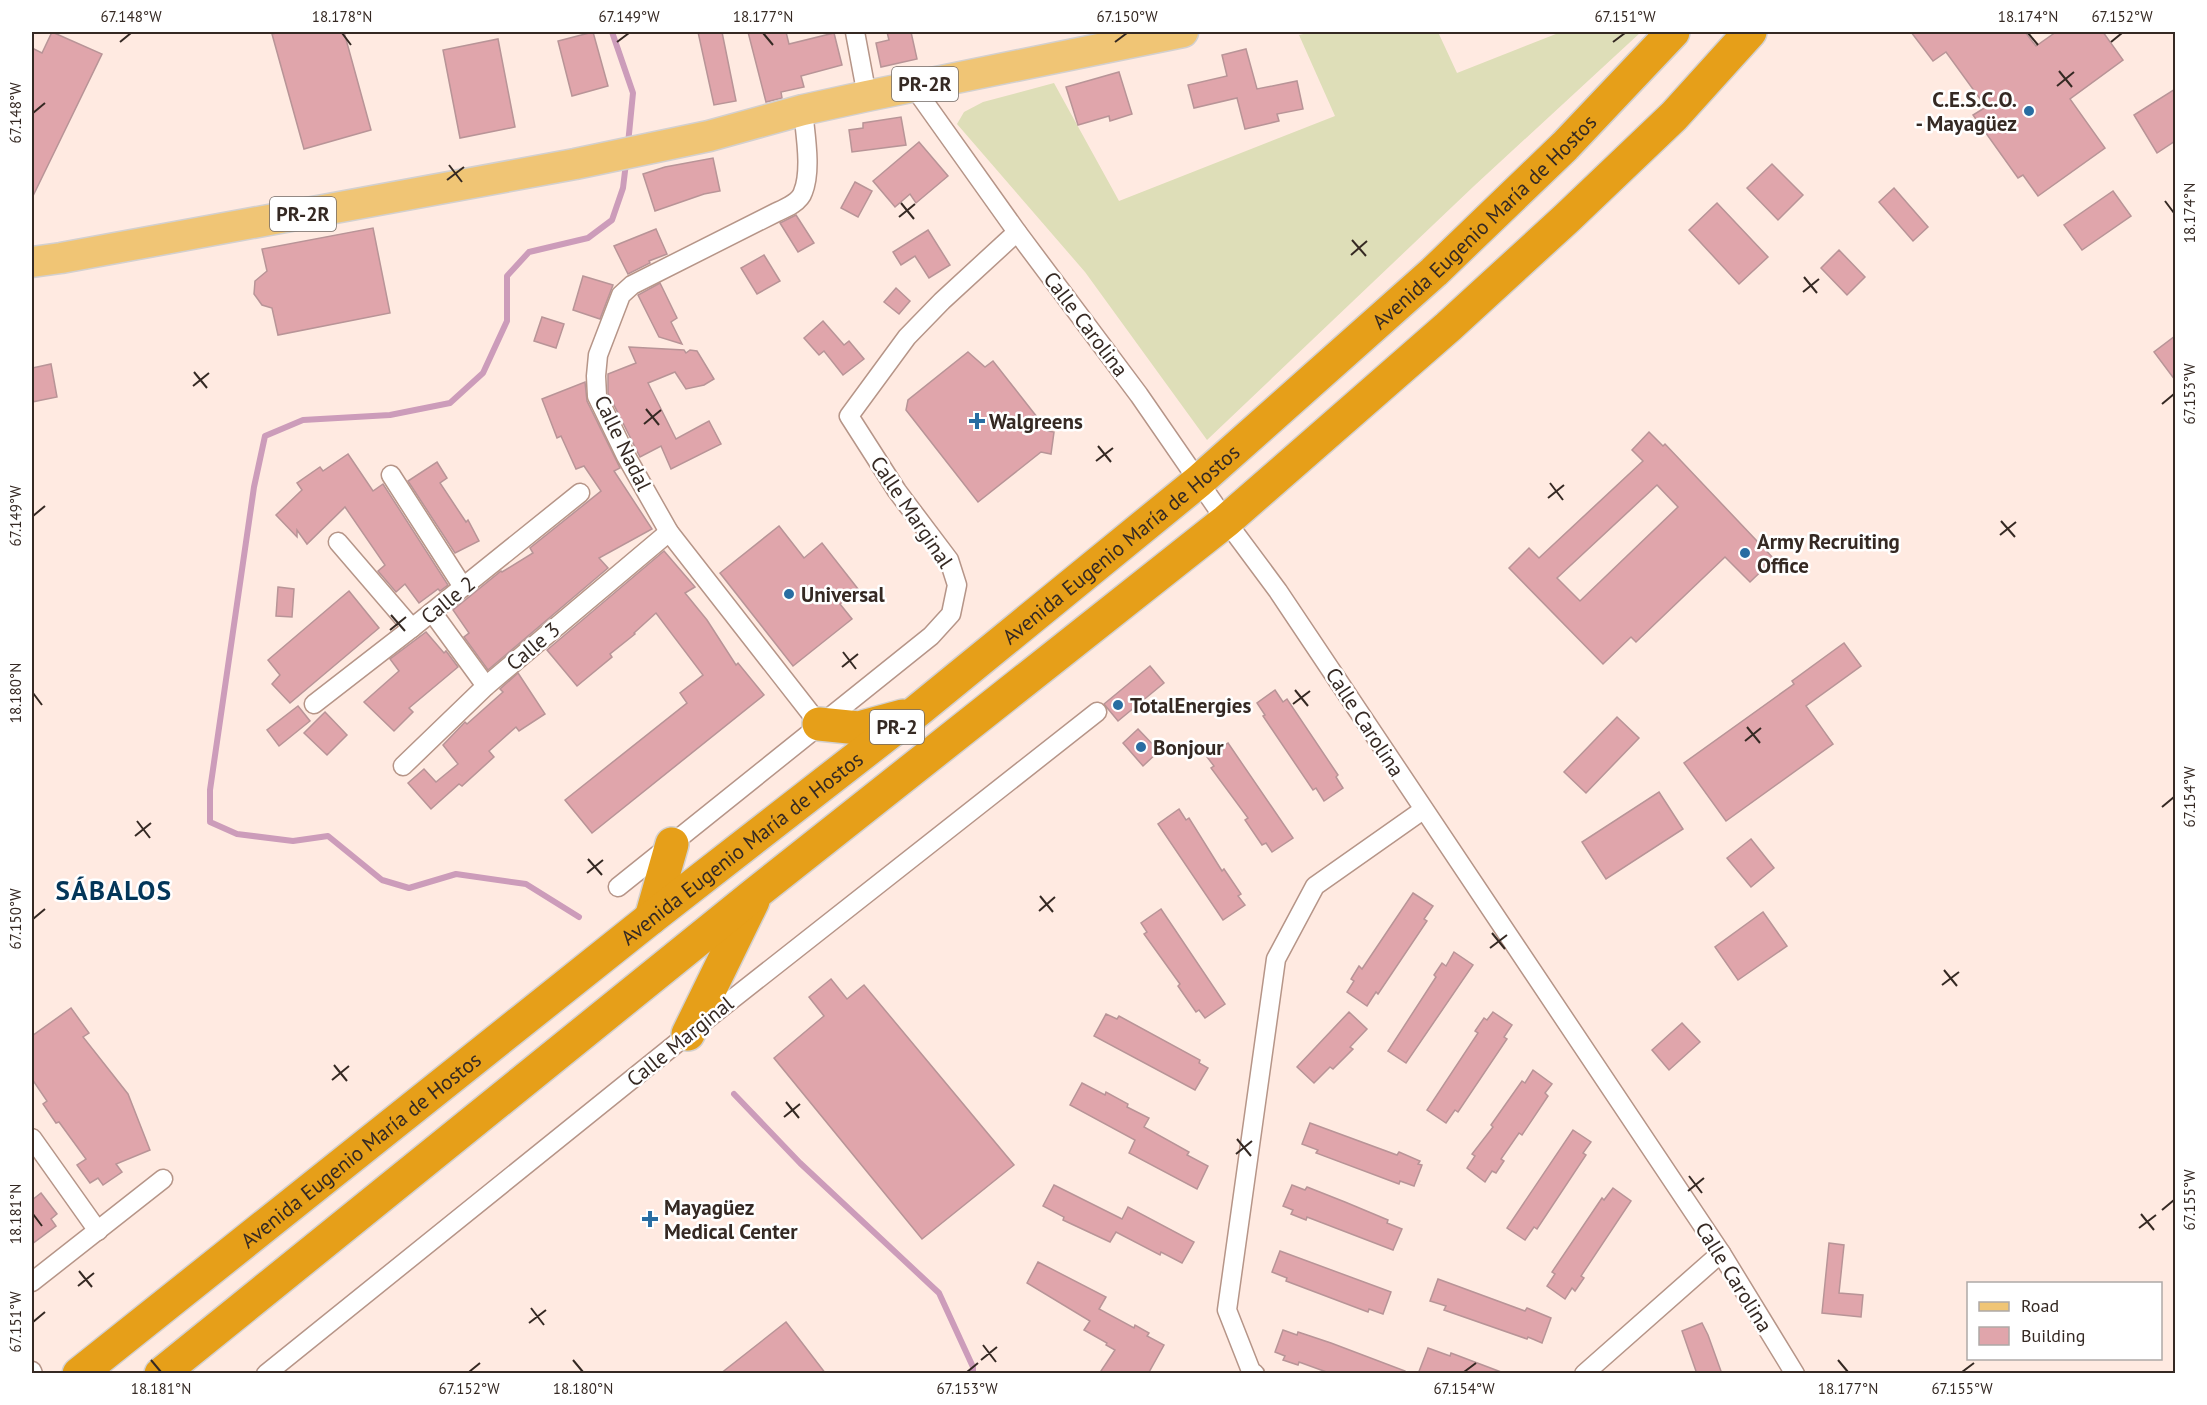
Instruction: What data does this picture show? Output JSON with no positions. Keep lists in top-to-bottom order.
{
  "streets": {
    "highway": ["Avenida Eugenio María de Hostos", "PR-2"],
    "main road": ["PR-2R"],
    "street": [
      "Calle Carolina",
      "Calle Nadal",
      "Calle Marginal",
      "Calle 2",
      "Calle 3"
    ]
  },
  "crossings": [
    ["PR-2R", "Calle Carolina"],
    ["PR-2R", "Calle Nadal"],
    ["Avenida Eugenio María de Hostos", "Calle Carolina"],
    ["Calle Carolina", "Calle Marginal"],
    ["Calle Nadal", "Calle Marginal"],
    ["Calle Nadal", "Calle 3"]
  ],
  "districts": ["SÁBALOS"],
  "places": {
    "other": [
      "C.E.S.C.O. - Mayagüez",
      "Army Recruiting Office",
      "Universal",
      "TotalEnergies",
      "Bonjour"
    ],
    "health": ["Walgreens", "Mayagüez Medical Center"]
  },
  "legend": ["Road", "Building"],
  "coordinates": [
    "67.148°W",
    "18.178°N",
    "67.149°W",
    "18.177°N",
    "67.150°W",
    "67.151°W",
    "18.174°N",
    "67.152°W",
    "67.153°W",
    "18.180°N",
    "67.154°W",
    "67.155°W",
    "18.181°N"
  ]
}
